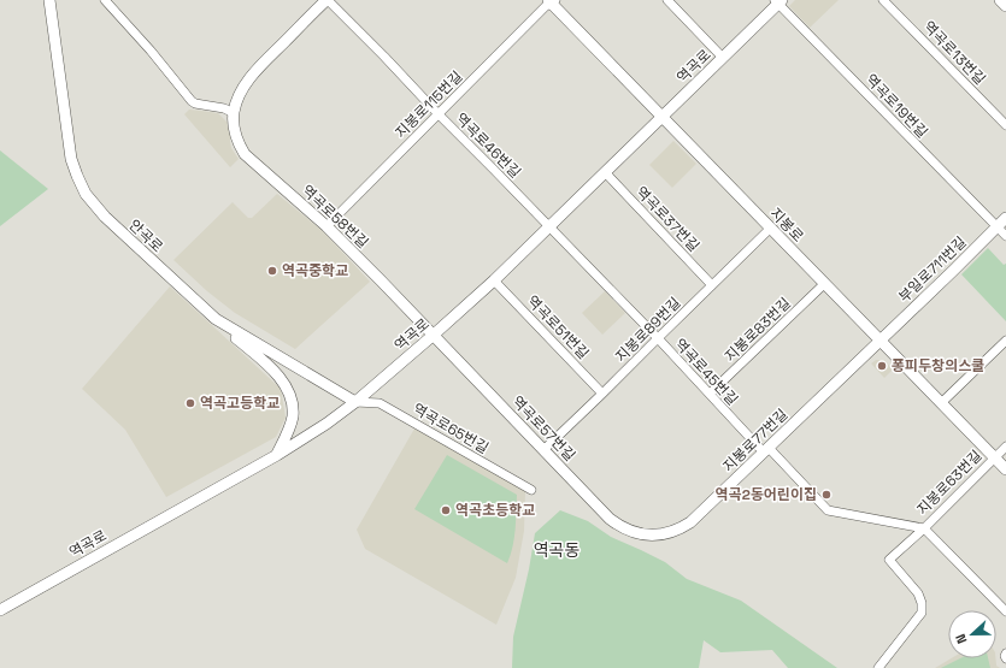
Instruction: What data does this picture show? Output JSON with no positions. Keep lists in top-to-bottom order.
{
  "streets": {
    "street": [
      "역곡로13번길",
      "역곡로",
      "지봉로115번길",
      "역곡로19번길",
      "역곡로46번길",
      "역곡로58번길",
      "역곡로37번길",
      "지봉로",
      "안곡로",
      "부일로711번길",
      "역곡로51번길",
      "지봉로89번길",
      "지봉로83번길",
      "역곡로45번길",
      "역곡로65번길",
      "역곡로57번길",
      "지봉로77번길",
      "지봉로63번길"
    ]
  },
  "crossings": [
    ["역곡로", "역곡로19번길"],
    ["역곡로", "역곡로46번길"],
    ["역곡로", "역곡로58번길"],
    ["역곡로", "역곡로37번길"],
    ["역곡로", "지봉로"],
    ["역곡로", "안곡로"],
    ["역곡로", "역곡로51번길"],
    ["역곡로", "역곡로45번길"],
    ["역곡로", "역곡로65번길"],
    ["역곡로", "역곡로57번길"],
    ["지봉로115번길", "역곡로46번길"],
    ["지봉로115번길", "역곡로58번길"],
    ["지봉로115번길", "지봉로"],
    ["역곡로19번길", "부일로711번길"],
    ["역곡로46번길", "역곡로45번길"],
    ["역곡로58번길", "역곡로57번길"],
    ["역곡로37번길", "지봉로89번길"],
    ["지봉로", "부일로711번길"],
    ["지봉로", "지봉로89번길"],
    ["지봉로", "지봉로83번길"],
    ["지봉로", "지봉로77번길"],
    ["지봉로", "지봉로63번길"],
    ["안곡로", "역곡로65번길"],
    ["부일로711번길", "지봉로77번길"],
    ["역곡로51번길", "지봉로89번길"],
    ["지봉로89번길", "역곡로45번길"],
    ["지봉로89번길", "역곡로57번길"],
    ["지봉로83번길", "역곡로45번길"],
    ["역곡로45번길", "지봉로77번길"],
    ["역곡로45번길", "지봉로63번길"],
    ["역곡로57번길", "지봉로77번길"],
    ["지봉로77번길", "지봉로63번길"]
  ],
  "districts": ["역곡동"],
  "places": [
    "역곡중학교",
    "퐁피두창의스쿨",
    "역곡고등학교",
    "역곡2동어린이집",
    "역곡초등학교"
  ],
  "north": "left"
}
